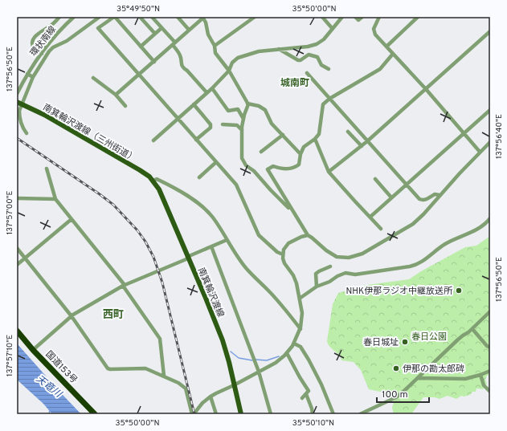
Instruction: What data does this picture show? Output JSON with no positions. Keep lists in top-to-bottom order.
{
  "streets": {
    "highway": ["国道153号"],
    "main road": ["南箕輪沢渡線（三州街道）", "南箕輪沢渡線"],
    "street": ["環状南線"]
  },
  "crossings": [
    ["南箕輪沢渡線（三州街道）", "南箕輪沢渡線"]
  ],
  "districts": ["城南町", "西町"],
  "water": ["天竜川"],
  "parks": ["春日公園"],
  "places": ["NHK伊那ラジオ中継放送所", "春日城址", "伊那の勘太郎碑"],
  "scale_bar": "100 m",
  "coordinates": [
    "35°49'50\"N",
    "35°50'00\"N",
    "137°56'50\"E",
    "137°56'40\"E",
    "137°57'00\"E",
    "137°57'10\"E",
    "35°50'10\"N"
  ]
}
